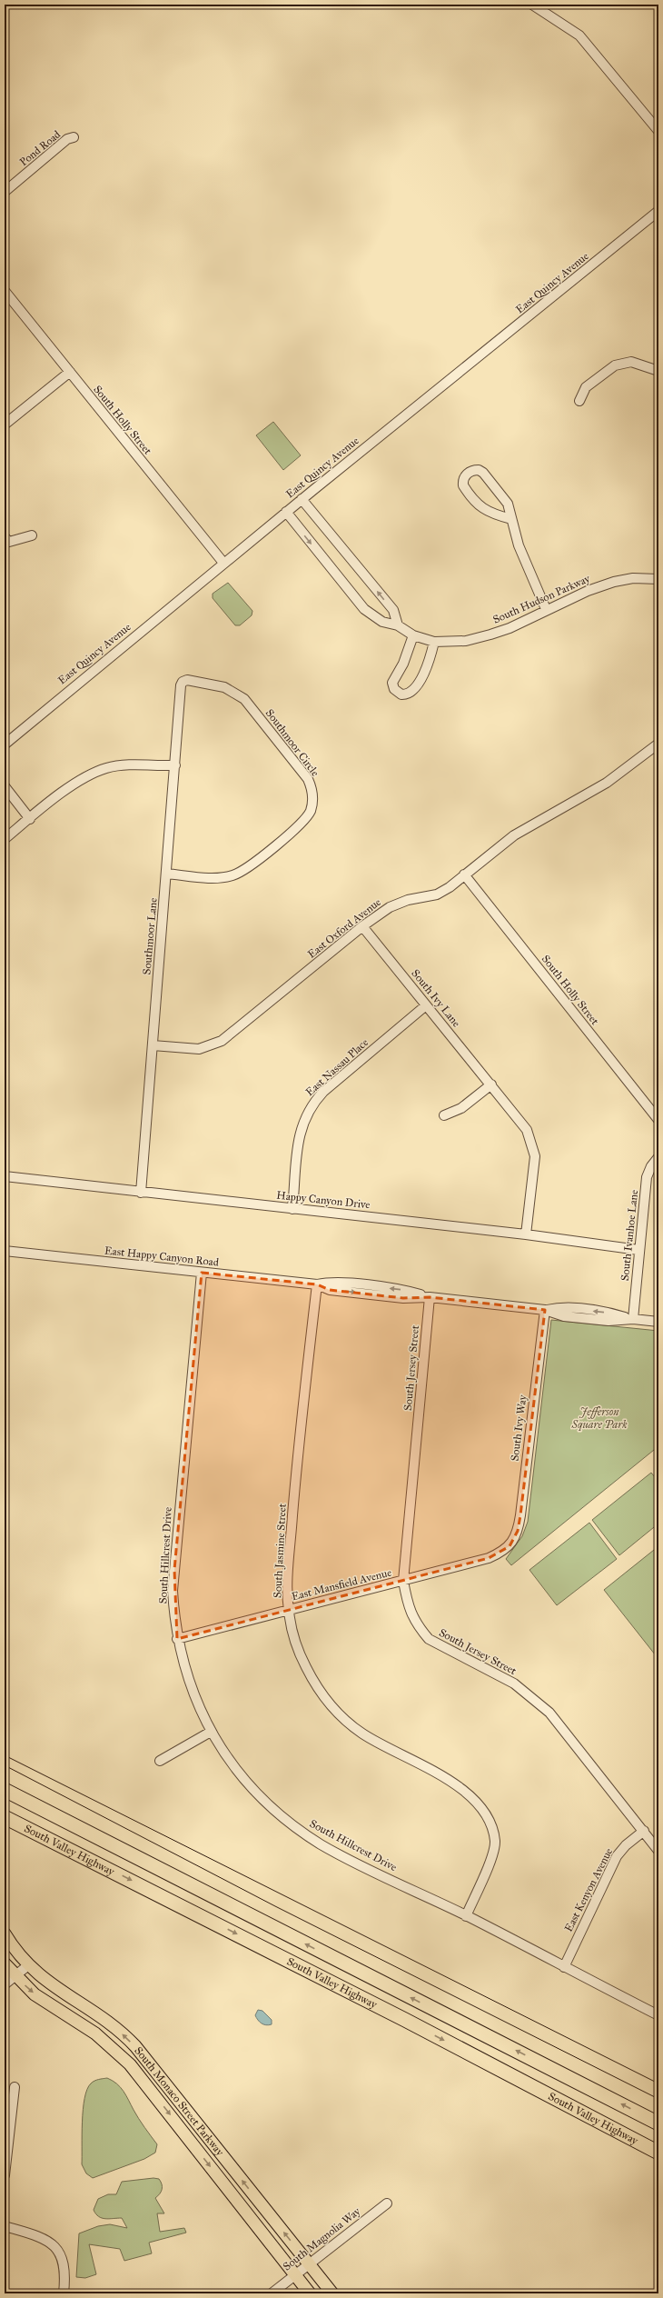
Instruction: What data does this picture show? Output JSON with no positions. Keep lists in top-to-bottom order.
{
  "streets": {
    "highway": ["South Valley Highway"],
    "main road": ["South Monaco Street Parkway"],
    "street": [
      "Pond Road",
      "East Quincy Avenue",
      "South Holly Street",
      "South Hudson Parkway",
      "Southmoor Circle",
      "East Oxford Avenue",
      "Southmoor Lane",
      "South Ivy Lane",
      "East Nassau Place",
      "Happy Canyon Drive",
      "South Ivanhoe Lane",
      "East Happy Canyon Road",
      "South Jersey Street",
      "South Ivy Way",
      "South Jasmine Street",
      "South Hillcrest Drive",
      "East Mansfield Avenue",
      "East Kenyon Avenue",
      "South Magnolia Way"
    ]
  },
  "crossings": [
    ["East Quincy Avenue", "South Holly Street"],
    ["East Quincy Avenue", "South Hudson Parkway"],
    ["South Holly Street", "East Oxford Avenue"],
    ["Southmoor Circle", "Southmoor Lane"],
    ["East Oxford Avenue", "Southmoor Lane"],
    ["East Oxford Avenue", "South Ivy Lane"],
    ["Southmoor Lane", "Happy Canyon Drive"],
    ["South Ivy Lane", "East Nassau Place"],
    ["South Ivy Lane", "Happy Canyon Drive"],
    ["East Nassau Place", "Happy Canyon Drive"],
    ["Happy Canyon Drive", "South Ivanhoe Lane"],
    ["South Ivanhoe Lane", "East Happy Canyon Road"],
    ["East Happy Canyon Road", "South Jersey Street"],
    ["East Happy Canyon Road", "South Ivy Way"],
    ["East Happy Canyon Road", "South Jasmine Street"],
    ["East Happy Canyon Road", "South Hillcrest Drive"],
    ["South Jersey Street", "East Mansfield Avenue"],
    ["South Jersey Street", "East Kenyon Avenue"],
    ["South Ivy Way", "East Mansfield Avenue"],
    ["South Jasmine Street", "South Hillcrest Drive"],
    ["South Jasmine Street", "East Mansfield Avenue"],
    ["South Hillcrest Drive", "East Mansfield Avenue"],
    ["South Hillcrest Drive", "East Kenyon Avenue"],
    ["South Monaco Street Parkway", "South Magnolia Way"]
  ],
  "parks": ["Jefferson Square Park"]
}
